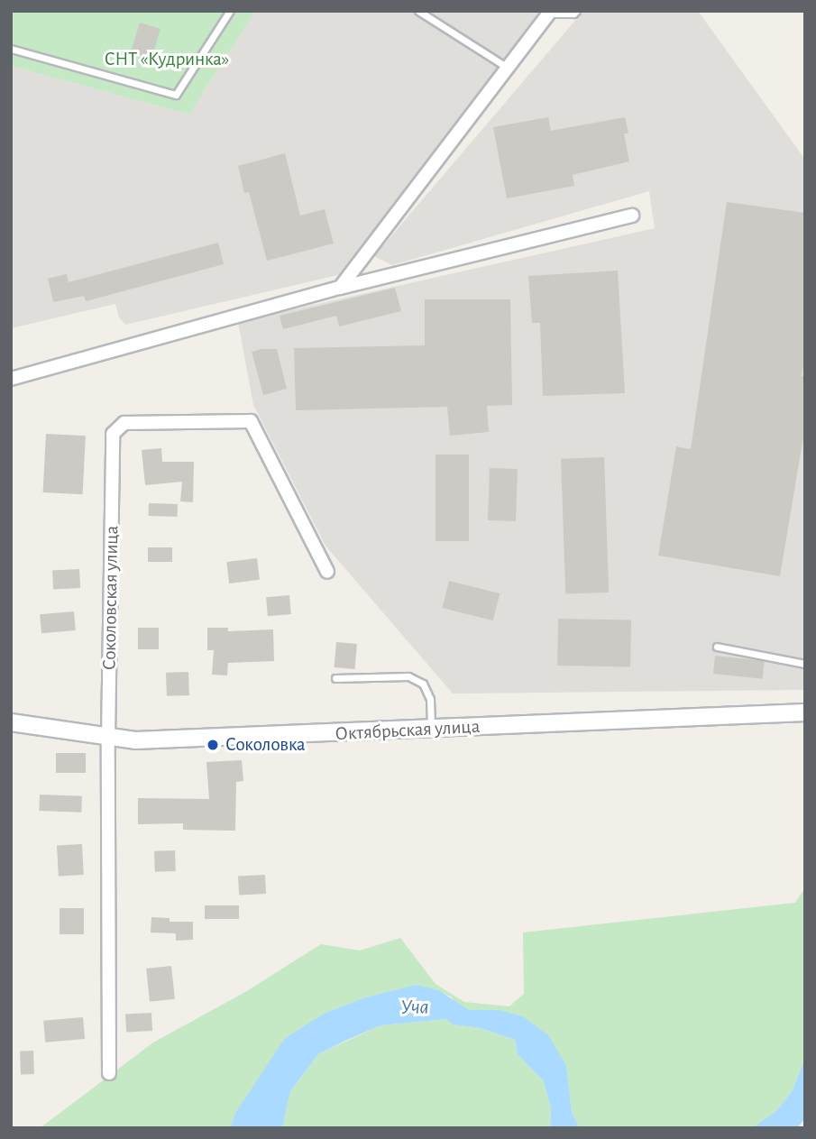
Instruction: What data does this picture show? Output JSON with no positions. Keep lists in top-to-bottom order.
{
  "streets": {
    "street": ["Соколовская улица", "Октябрьская улица"]
  },
  "crossings": [
    ["Соколовская улица", "Октябрьская улица"]
  ],
  "water": ["Уча"],
  "parks": ["СНТ «Кудринка»"],
  "places": ["Соколовка"]
}
